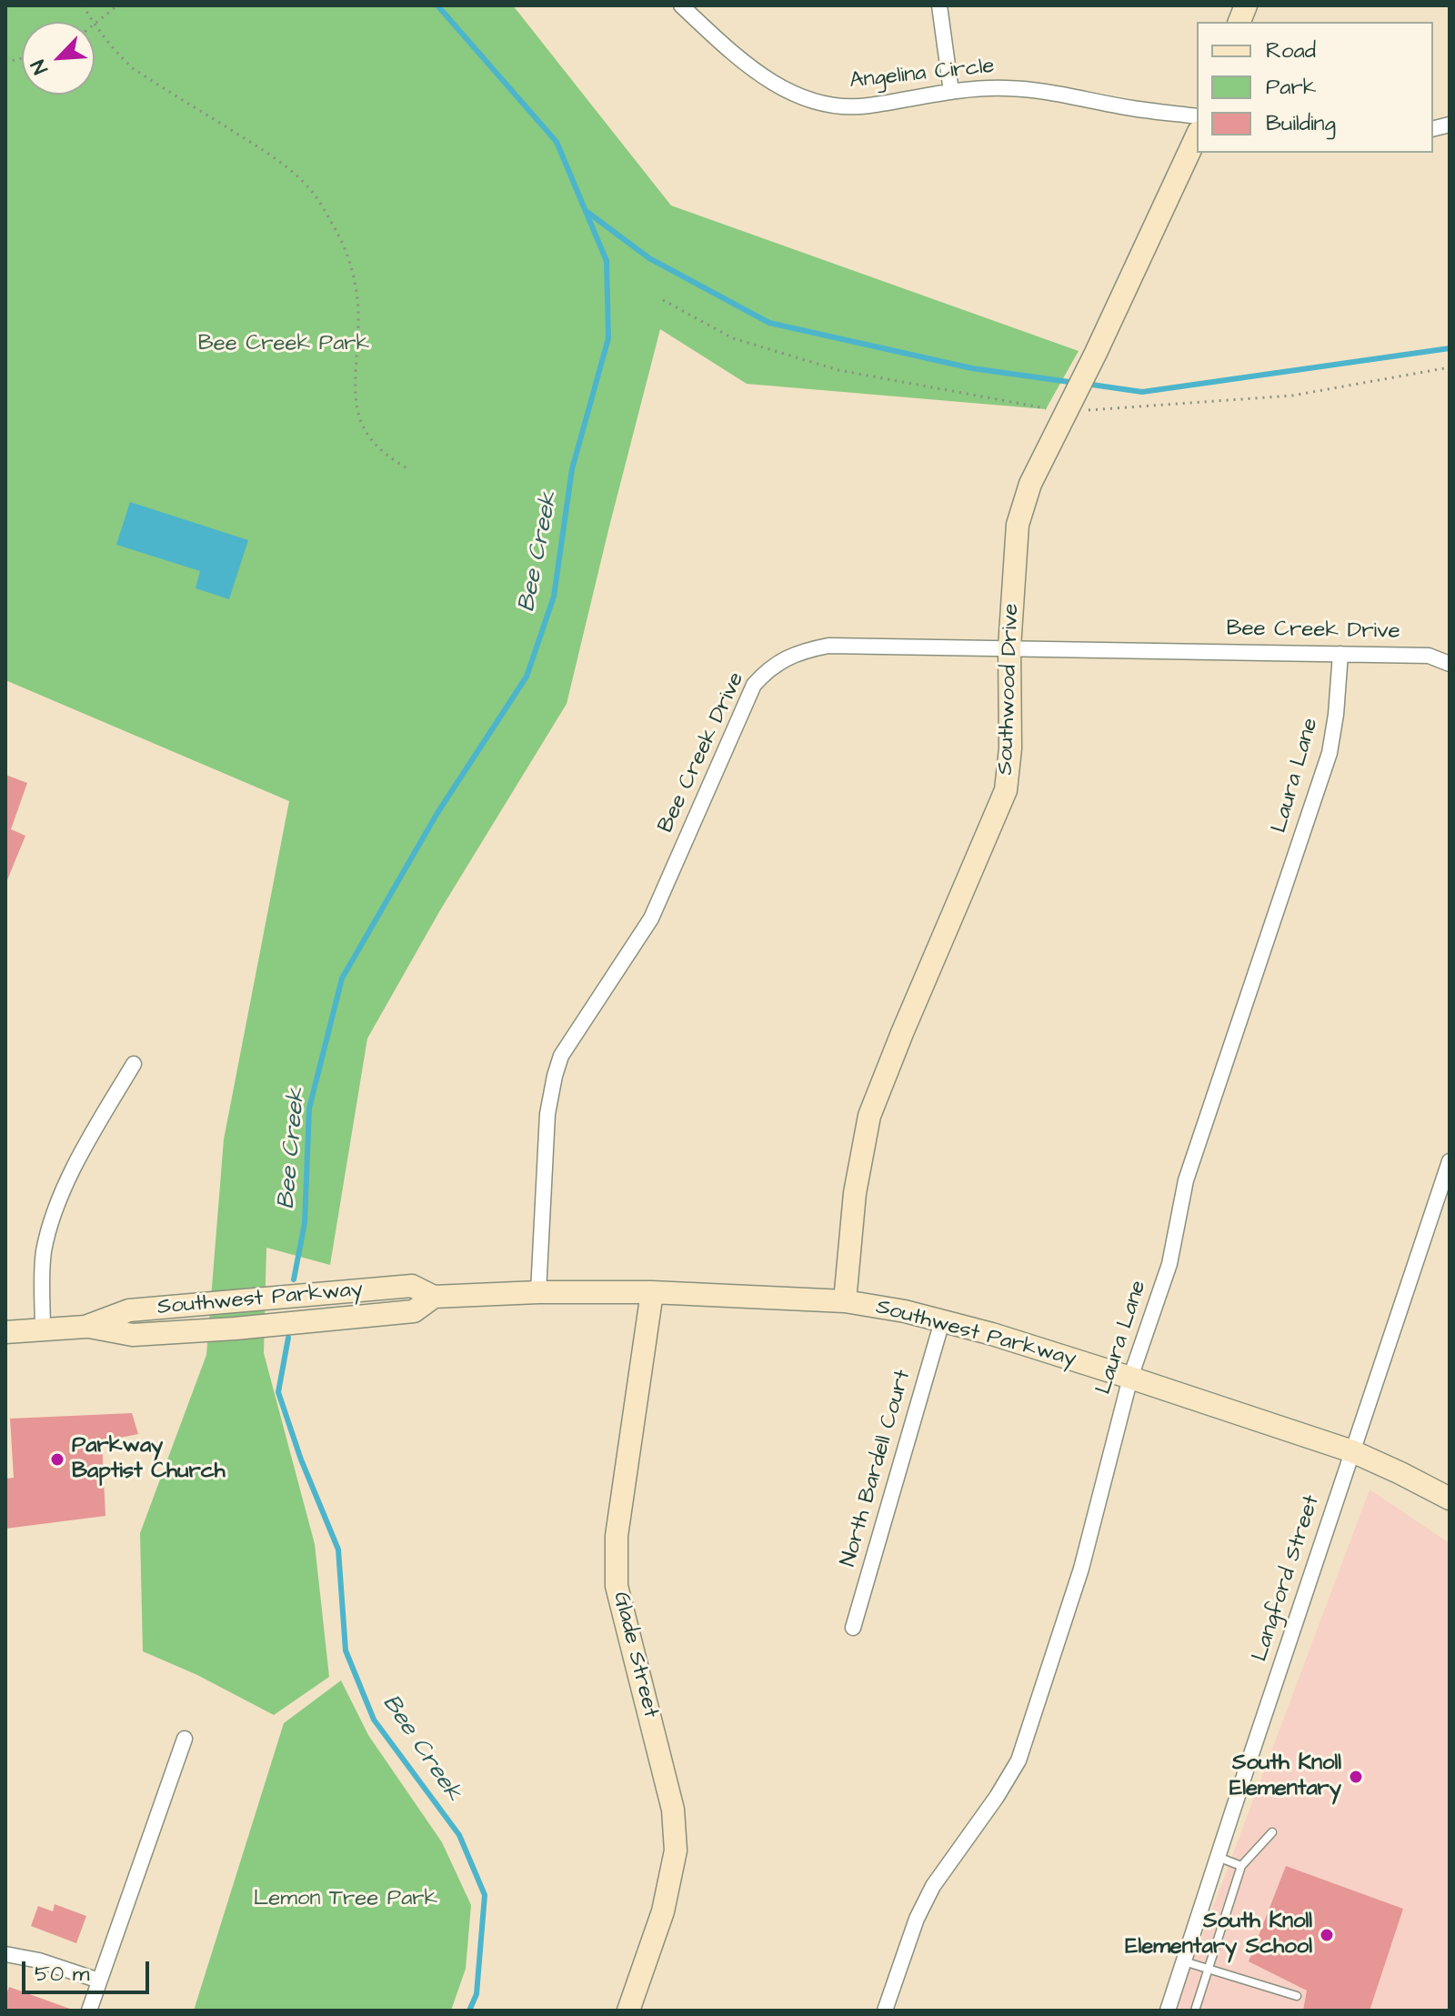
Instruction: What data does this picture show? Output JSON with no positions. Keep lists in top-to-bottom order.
{
  "streets": {
    "street": [
      "Angelina Circle",
      "Bee Creek Drive",
      "Southwood Drive",
      "Laura Lane",
      "Southwest Parkway",
      "North Bardell Court",
      "Langford Street",
      "Glade Street"
    ]
  },
  "crossings": [
    ["Bee Creek Drive", "Southwood Drive"],
    ["Bee Creek Drive", "Laura Lane"],
    ["Bee Creek Drive", "Southwest Parkway"],
    ["Southwood Drive", "Southwest Parkway"],
    ["Laura Lane", "Southwest Parkway"],
    ["Southwest Parkway", "North Bardell Court"],
    ["Southwest Parkway", "Langford Street"],
    ["Southwest Parkway", "Glade Street"]
  ],
  "water": ["Bee Creek"],
  "parks": ["Bee Creek Park", "Lemon Tree Park"],
  "places": ["Parkway Baptist Church", "South Knoll Elementary", "South Knoll Elementary School"],
  "legend": ["Road", "Park", "Building"],
  "scale_bar": "50 m",
  "north": "bottom left"
}
